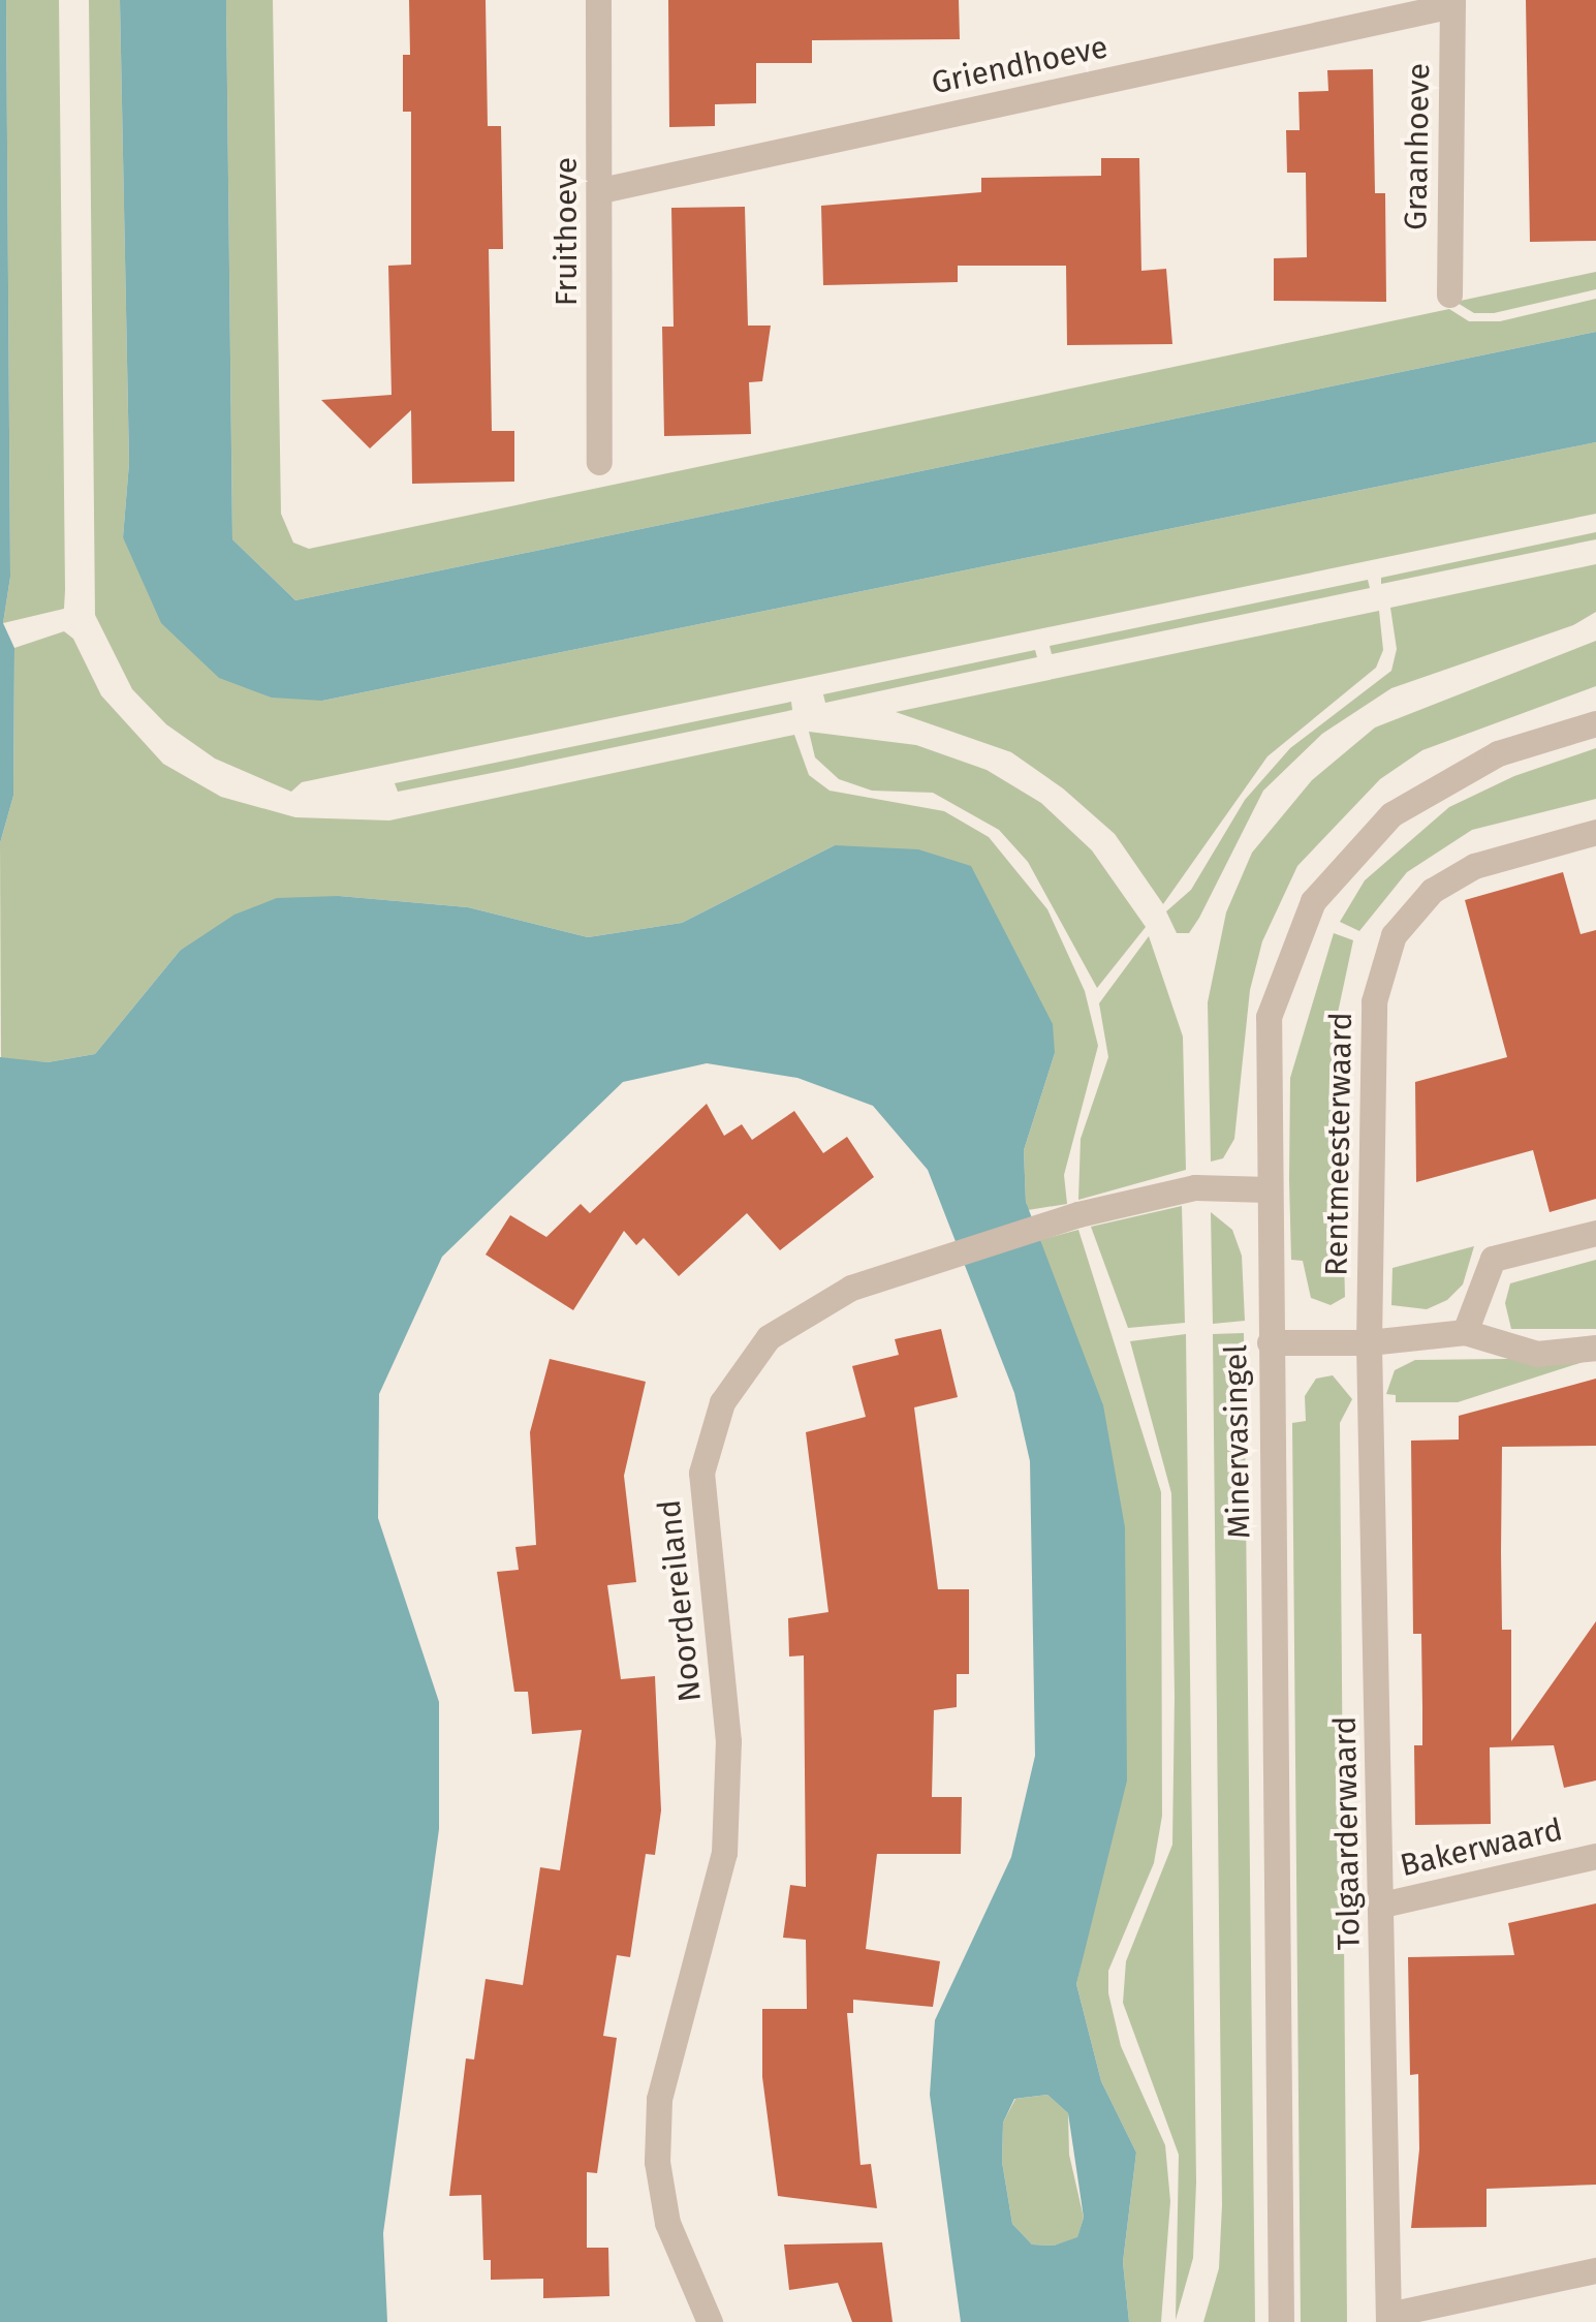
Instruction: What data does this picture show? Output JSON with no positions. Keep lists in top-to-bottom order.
{
  "streets": {
    "street": [
      "Griendhoeve",
      "Graanhoeve",
      "Fruithoeve",
      "Rentmeesterwaard",
      "Minervasingel",
      "Noordereiland",
      "Tolgaarderwaard",
      "Bakerwaard"
    ]
  },
  "crossings": [
    ["Griendhoeve", "Graanhoeve"],
    ["Griendhoeve", "Fruithoeve"],
    ["Rentmeesterwaard", "Tolgaarderwaard"],
    ["Minervasingel", "Noordereiland"],
    ["Tolgaarderwaard", "Bakerwaard"]
  ]
}
